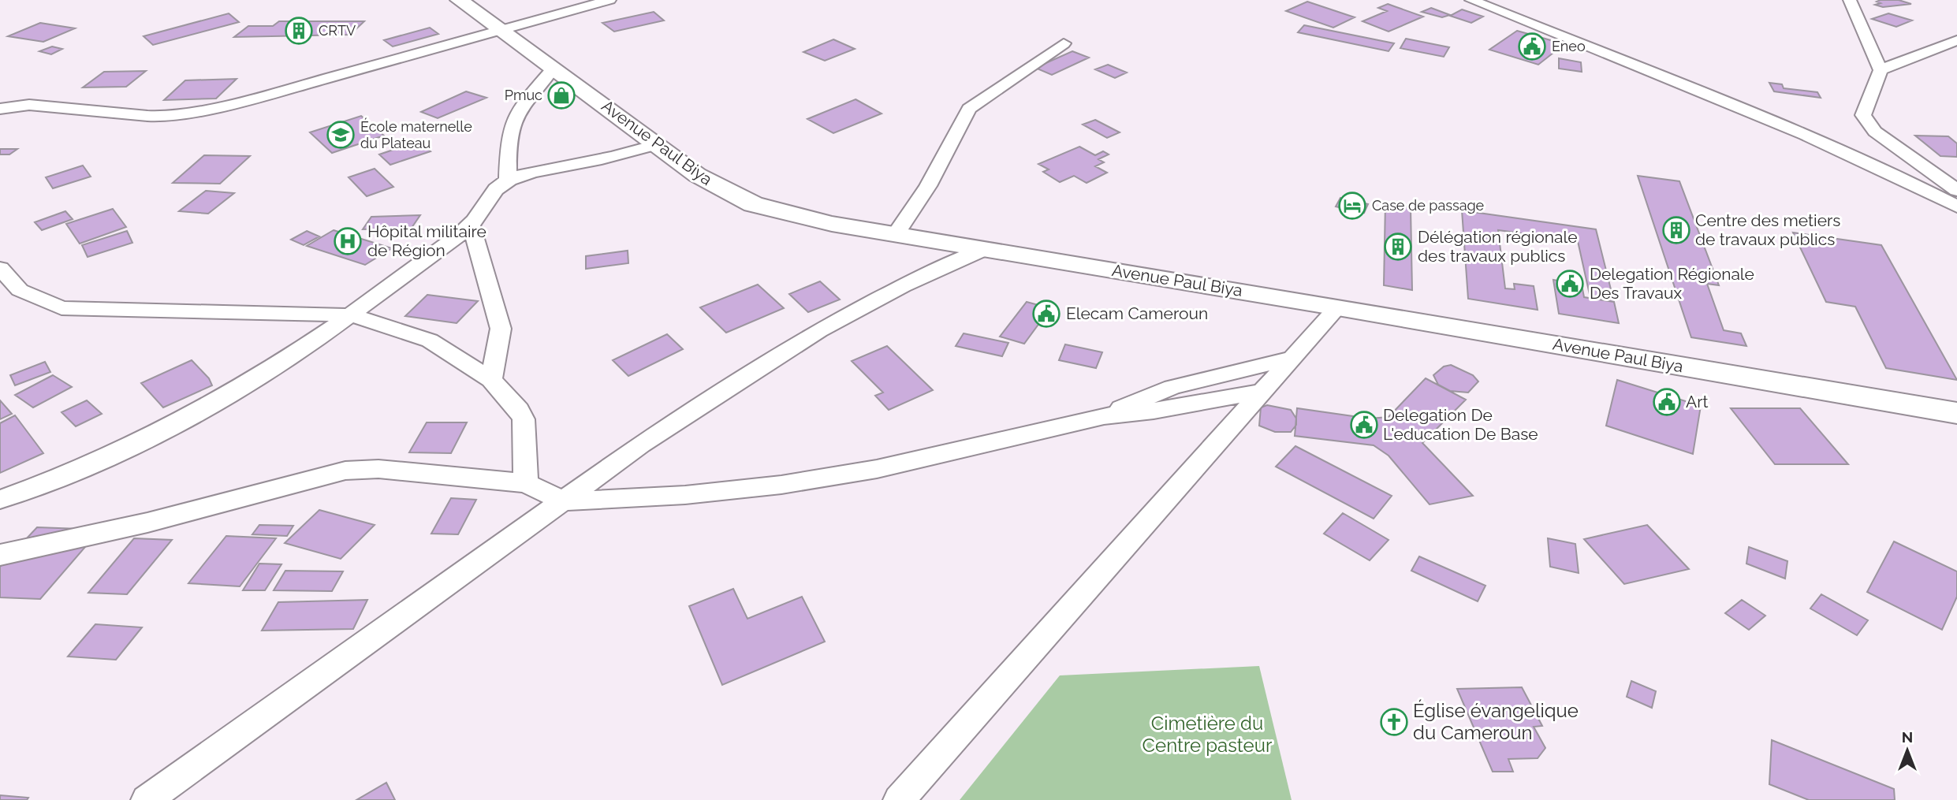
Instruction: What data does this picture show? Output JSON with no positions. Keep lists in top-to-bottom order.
{
  "streets": {
    "main road": ["Avenue Paul Biya"]
  },
  "parks": ["Cimetière du Centre pasteur"],
  "places": {
    "building": ["CRTV", "Centre des metiers de travaux publics", "Délégation régionale des travaux publics"],
    "public building": [
      "Eneo",
      "Delegation Régionale Des Travaux",
      "Elecam Cameroun",
      "Art",
      "Delegation De L'education De Base"
    ],
    "shop": ["Pmuc"],
    "school or university": ["École maternelle du Plateau"],
    "hotel": ["Case de passage"],
    "hospital": ["Hôpital militaire de Région"],
    "church": ["Église évangelique du Cameroun"]
  },
  "north": "top"
}
